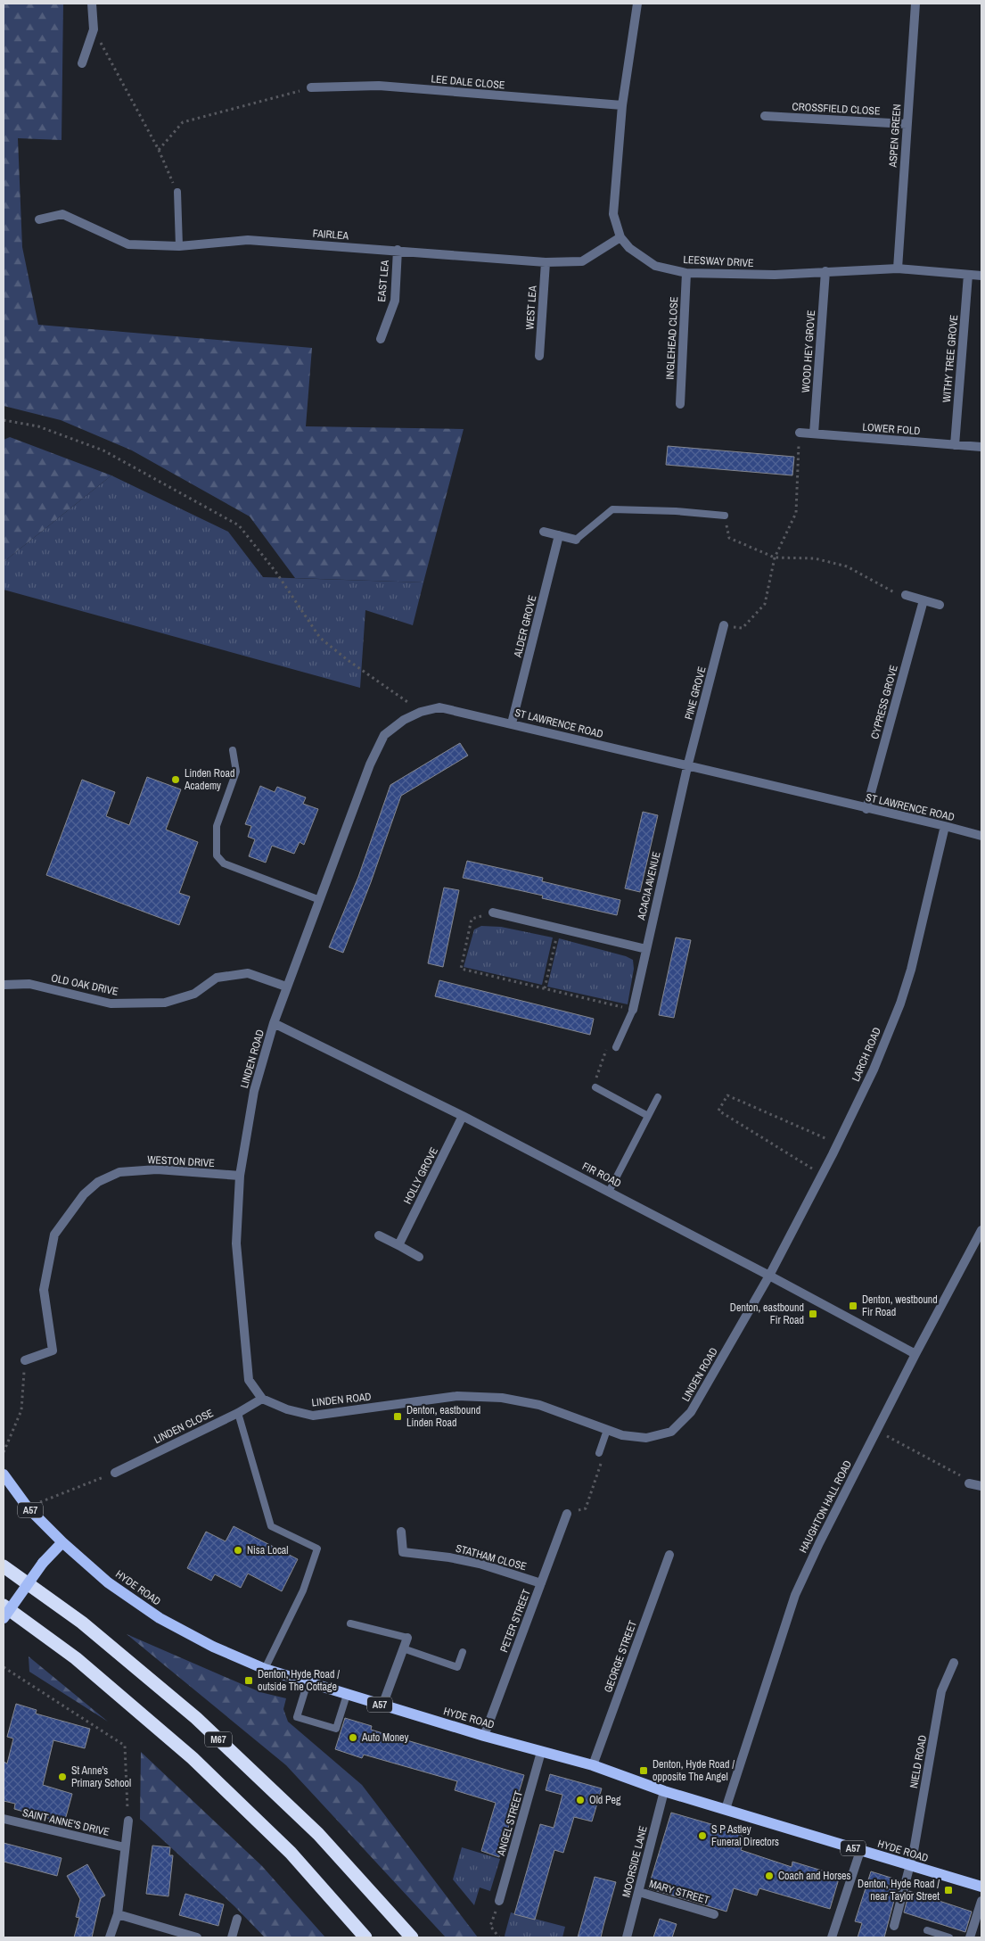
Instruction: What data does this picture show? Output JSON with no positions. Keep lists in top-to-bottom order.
{
  "streets": {
    "highway": ["M67"],
    "main road": ["A57", "HYDE ROAD"],
    "street": [
      "LEE DALE CLOSE",
      "CROSSFIELD CLOSE",
      "ASPEN GREEN",
      "FAIRLEA",
      "LEESWAY DRIVE",
      "EAST LEA",
      "WEST LEA",
      "INGLEHEAD CLOSE",
      "WOOD HEY GROVE",
      "WITHY TREE GROVE",
      "LOWER FOLD",
      "ALDER GROVE",
      "PINE GROVE",
      "CYPRESS GROVE",
      "ST LAWRENCE ROAD",
      "ACACIA AVENUE",
      "OLD OAK DRIVE",
      "LARCH ROAD",
      "LINDEN ROAD",
      "WESTON DRIVE",
      "FIR ROAD",
      "HOLLY GROVE",
      "LINDEN CLOSE",
      "HAUGHTON HALL ROAD",
      "STATHAM CLOSE",
      "PETER STREET",
      "GEORGE STREET",
      "NIELD ROAD",
      "SAINT ANNE'S DRIVE",
      "ANGEL STREET",
      "MOORSIDE LANE",
      "MARY STREET"
    ]
  },
  "crossings": [
    ["LEE DALE CLOSE", "LEESWAY DRIVE"],
    ["CROSSFIELD CLOSE", "ASPEN GREEN"],
    ["ASPEN GREEN", "LEESWAY DRIVE"],
    ["FAIRLEA", "LEESWAY DRIVE"],
    ["FAIRLEA", "EAST LEA"],
    ["FAIRLEA", "WEST LEA"],
    ["LEESWAY DRIVE", "INGLEHEAD CLOSE"],
    ["LEESWAY DRIVE", "WOOD HEY GROVE"],
    ["LEESWAY DRIVE", "WITHY TREE GROVE"],
    ["WOOD HEY GROVE", "LOWER FOLD"],
    ["WITHY TREE GROVE", "LOWER FOLD"],
    ["ALDER GROVE", "ST LAWRENCE ROAD"],
    ["PINE GROVE", "ST LAWRENCE ROAD"],
    ["PINE GROVE", "ACACIA AVENUE"],
    ["CYPRESS GROVE", "ST LAWRENCE ROAD"],
    ["ST LAWRENCE ROAD", "ACACIA AVENUE"],
    ["ST LAWRENCE ROAD", "LARCH ROAD"],
    ["ST LAWRENCE ROAD", "LINDEN ROAD"],
    ["OLD OAK DRIVE", "LINDEN ROAD"],
    ["LARCH ROAD", "LINDEN ROAD"],
    ["LARCH ROAD", "FIR ROAD"],
    ["LINDEN ROAD", "WESTON DRIVE"],
    ["LINDEN ROAD", "FIR ROAD"],
    ["LINDEN ROAD", "LINDEN CLOSE"],
    ["FIR ROAD", "HOLLY GROVE"],
    ["FIR ROAD", "HAUGHTON HALL ROAD"],
    ["HAUGHTON HALL ROAD", "HYDE ROAD"],
    ["STATHAM CLOSE", "PETER STREET"],
    ["HYDE ROAD", "PETER STREET"],
    ["HYDE ROAD", "GEORGE STREET"],
    ["HYDE ROAD", "NIELD ROAD"],
    ["HYDE ROAD", "ANGEL STREET"],
    ["HYDE ROAD", "MOORSIDE LANE"],
    ["MOORSIDE LANE", "MARY STREET"]
  ],
  "places": {
    "other": [
      "Linden Road Academy",
      "Nisa Local",
      "Auto Money",
      "St Anne's Primary School",
      "Old Peg",
      "S P Astley Funeral Directors",
      "Coach and Horses"
    ],
    "transit": [
      "Denton, westbound Fir Road",
      "Denton, eastbound Fir Road",
      "Denton, eastbound Linden Road",
      "Denton, Hyde Road / outside The Cottage",
      "Denton, Hyde Road / opposite The Angel",
      "Denton, Hyde Road / near Taylor Street"
    ]
  }
}
